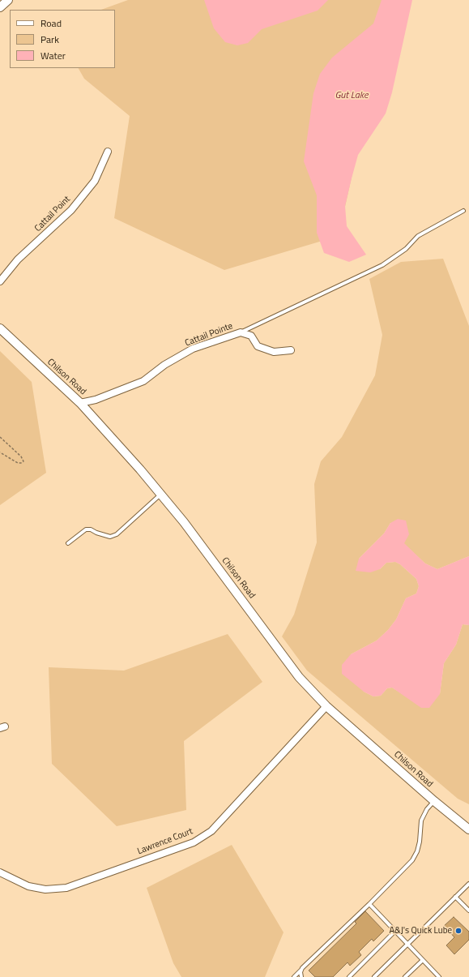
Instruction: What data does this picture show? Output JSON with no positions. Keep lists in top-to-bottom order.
{
  "streets": {
    "street": [
      "Cattail Point",
      "Cattail Pointe",
      "Chilson Road",
      "Lawrence Court"
    ]
  },
  "crossings": [
    ["Cattail Pointe", "Chilson Road"],
    ["Chilson Road", "Lawrence Court"]
  ],
  "water": ["Gut Lake"],
  "places": ["A&J's Quick Lube"],
  "legend": ["Road", "Park", "Water"]
}
